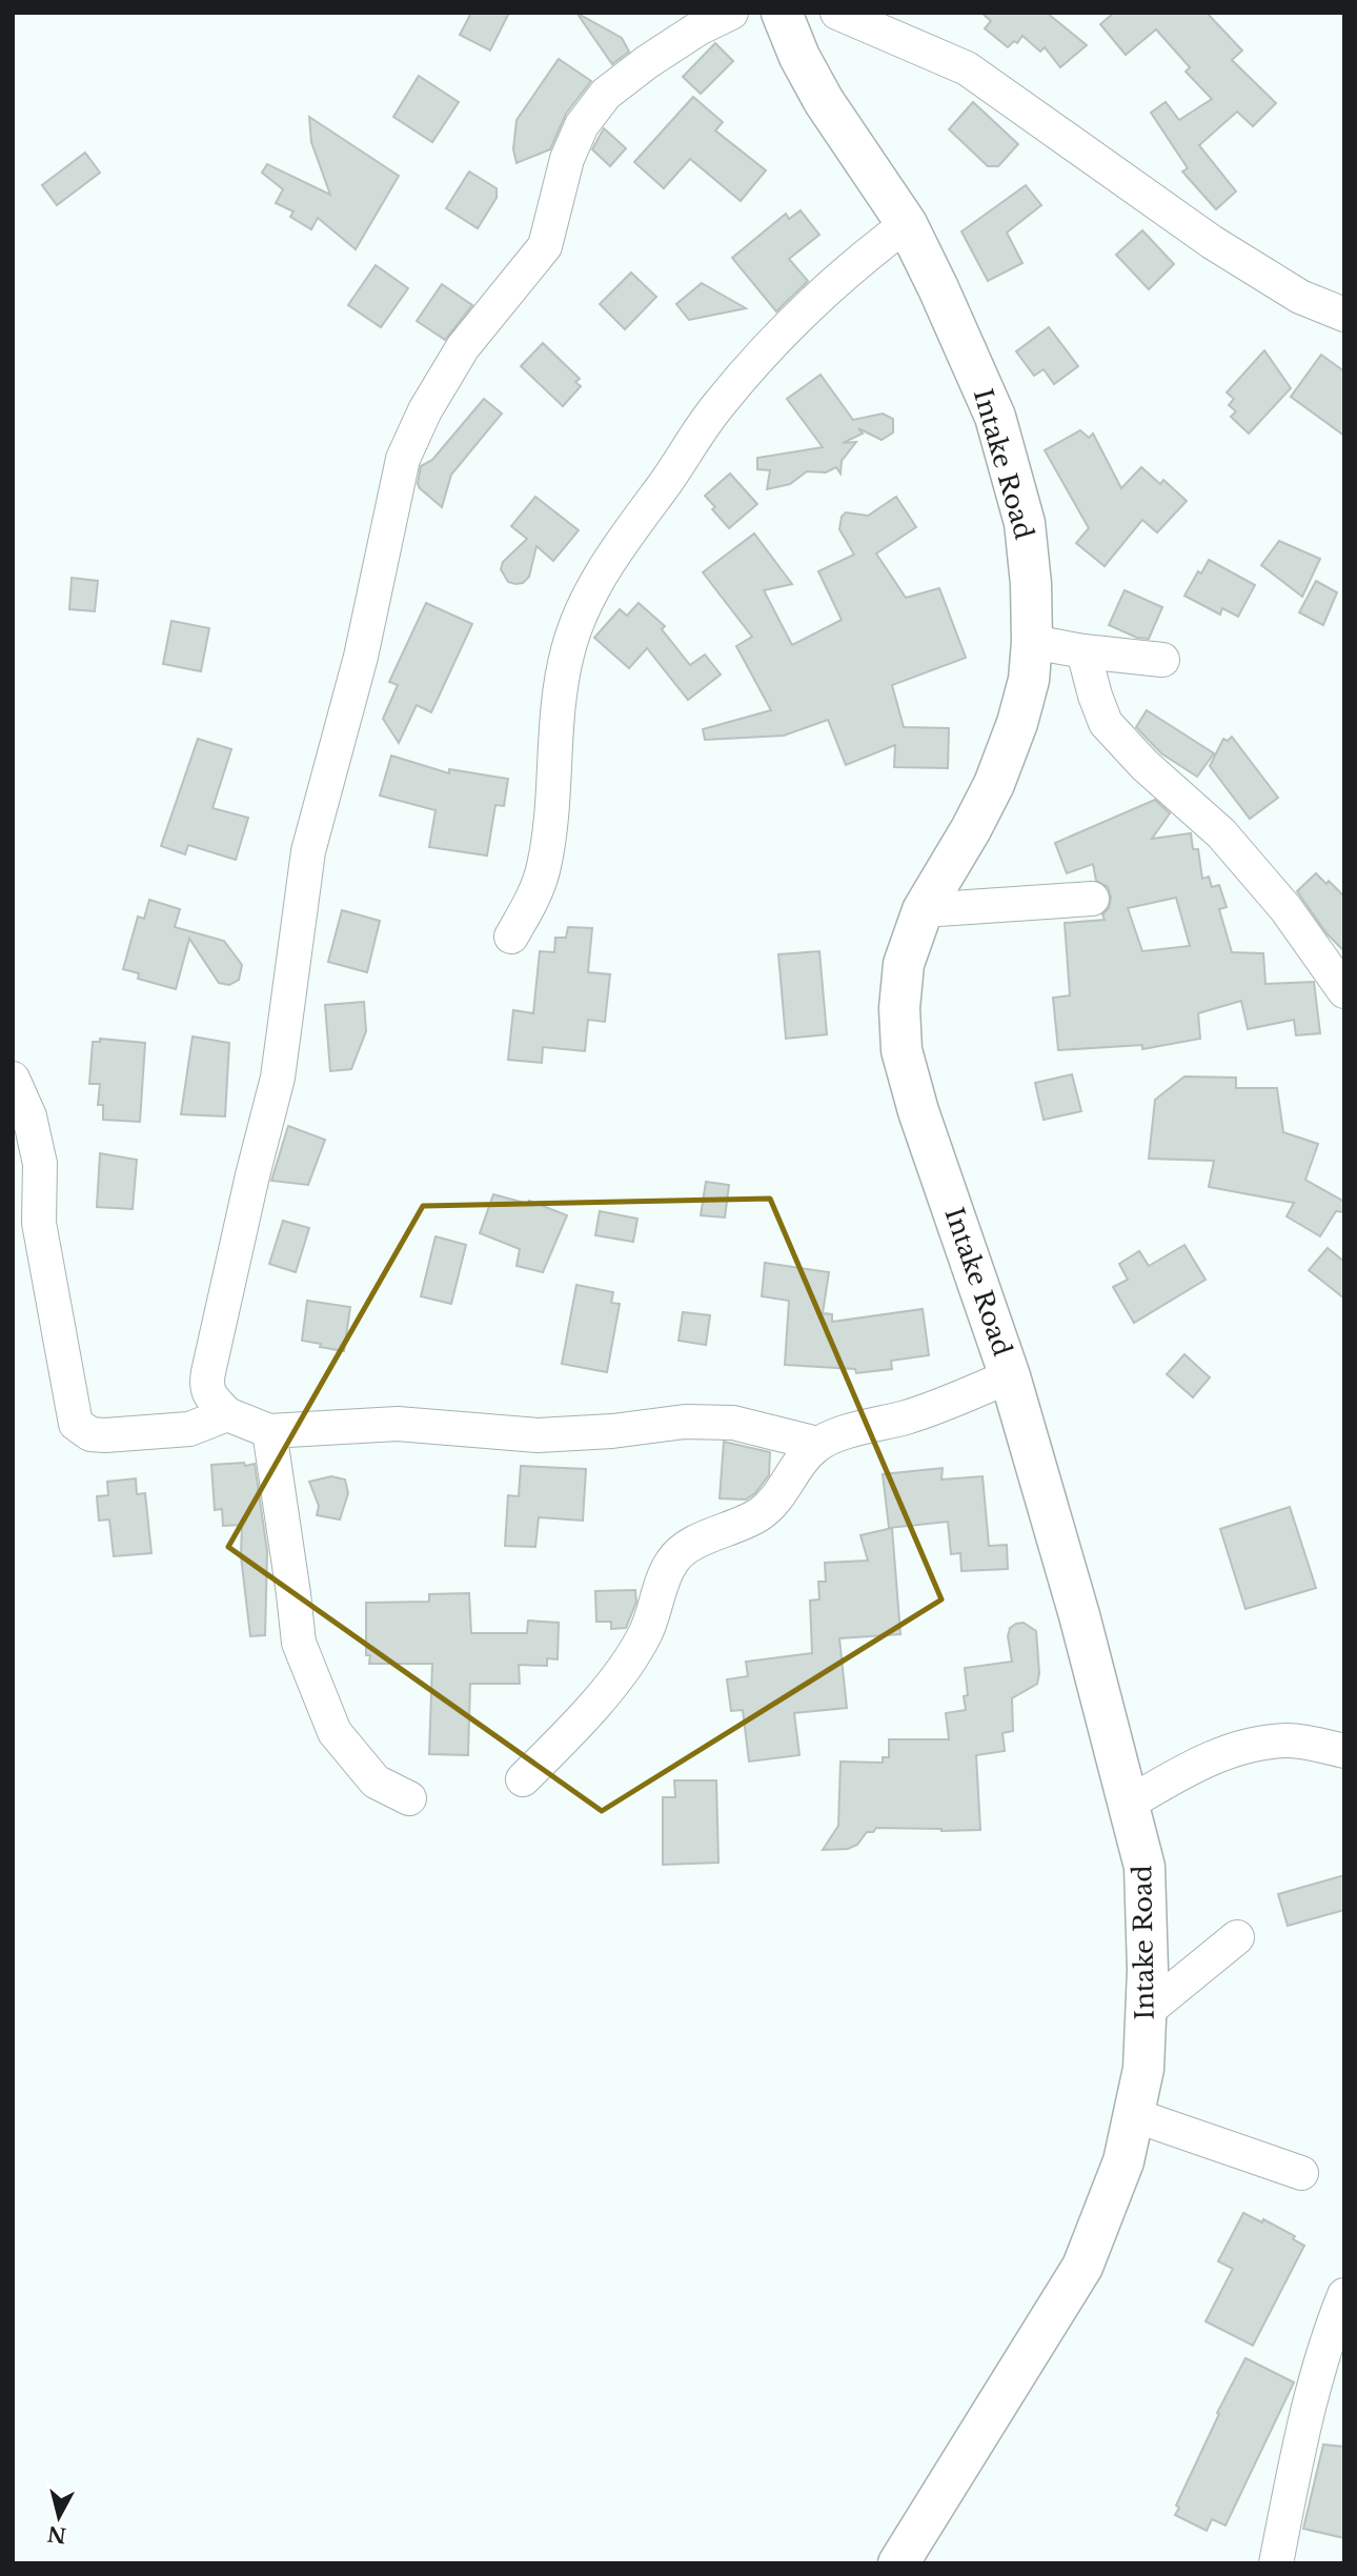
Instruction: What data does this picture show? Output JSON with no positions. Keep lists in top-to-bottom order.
{
  "streets": {
    "street": ["Intake Road"]
  },
  "north": "bottom"
}
